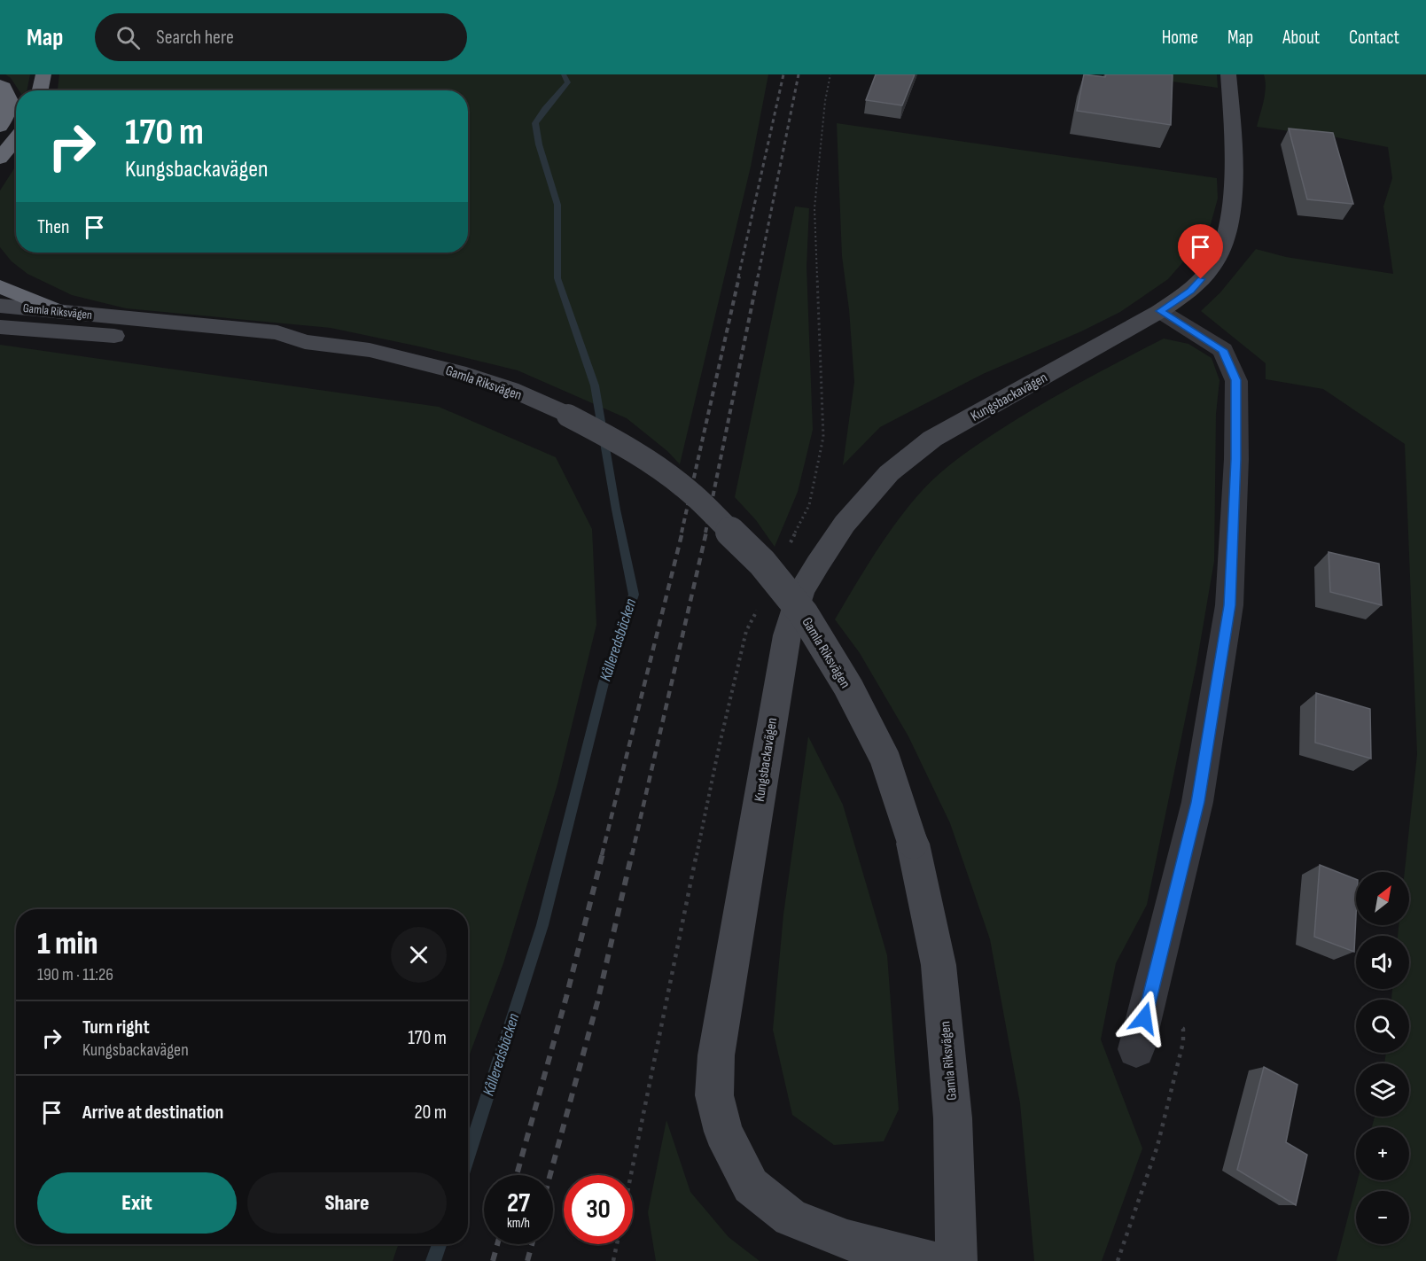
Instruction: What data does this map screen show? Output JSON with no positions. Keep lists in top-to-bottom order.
{
  "streets": {
    "street": ["Gamla Riksvägen", "Kungsbackavägen"]
  },
  "water": ["Kålleredsbäcken"],
  "north": "top right",
  "page": {
    "header": "Map",
    "search": "Search here",
    "nav": [
      "Home",
      "Map",
      "About",
      "Contact"
    ],
    "turn": ["170 m", "Kungsbackavägen"],
    "then": "Then",
    "map_buttons": ["+", "−"],
    "heading": ["1 min", "190 m · 11:26"],
    "list": [
      {
        "name": "Turn right",
        "note": "Kungsbackavägen",
        "value": "170 m"
      },
      {
        "name": "Arrive at destination",
        "value": "20 m"
      }
    ],
    "buttons": ["Exit", "Share"],
    "speed": "27 km/h",
    "limit": "30"
  }
}
